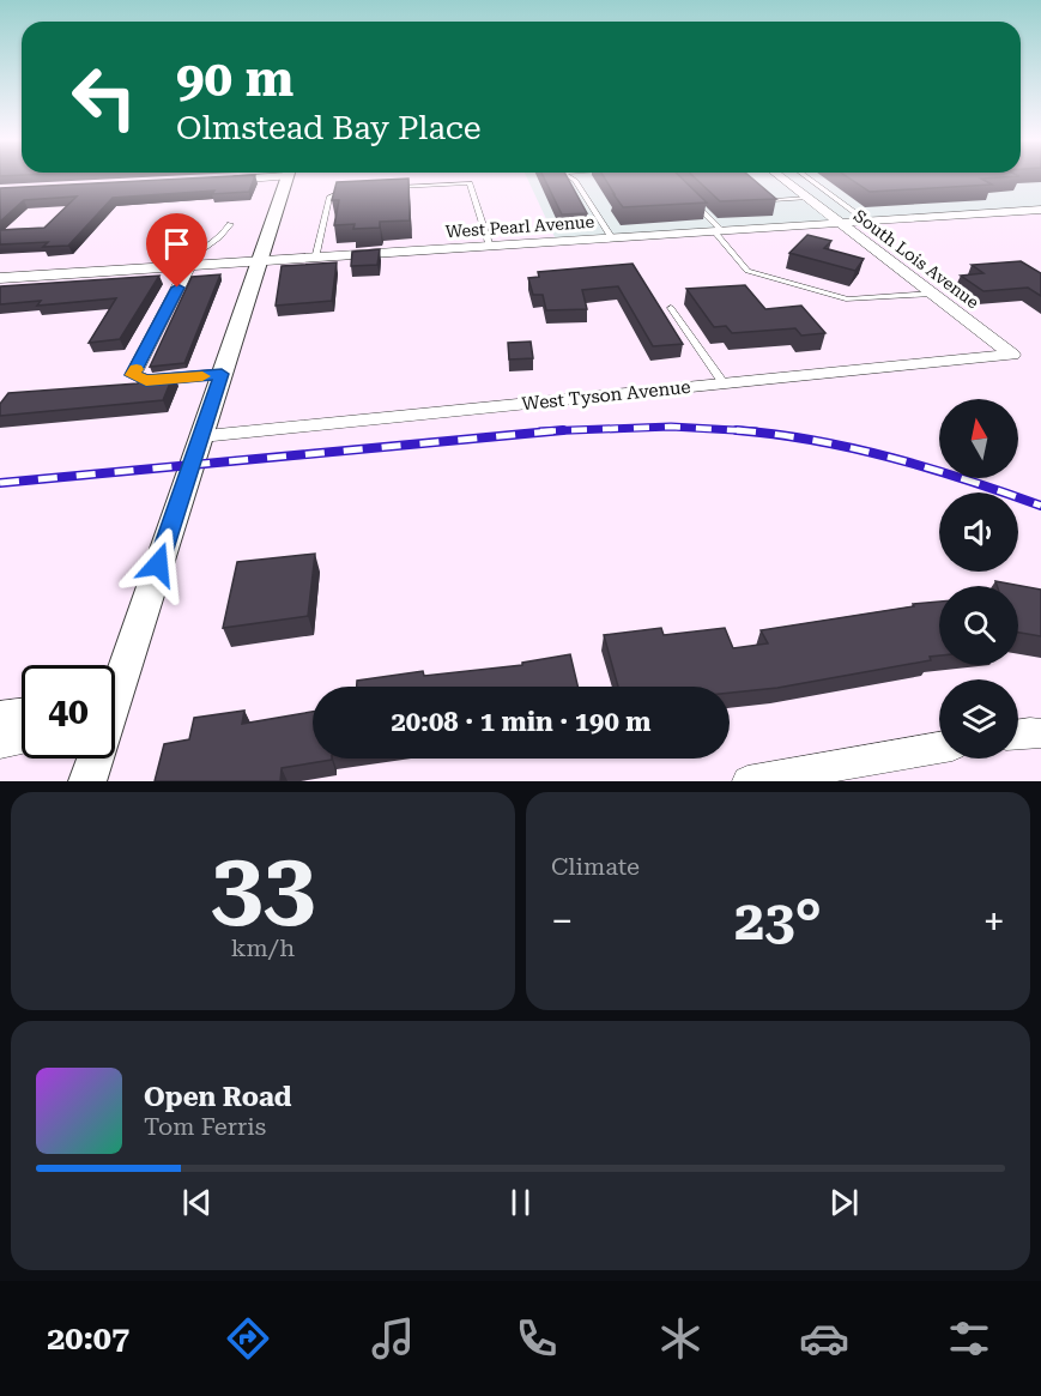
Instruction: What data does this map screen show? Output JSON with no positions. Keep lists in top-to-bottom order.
{
  "streets": {
    "street": ["West Pearl Avenue", "South Lois Avenue", "West Tyson Avenue"]
  },
  "crossings": [
    ["West Pearl Avenue", "South Lois Avenue"],
    ["South Lois Avenue", "West Tyson Avenue"]
  ],
  "north": "top",
  "page": {
    "turn": ["90 m", "Olmstead Bay Place"],
    "limit": "40",
    "trip": "20:08 · 1 min · 190 m",
    "tile": [
      ["33", "km/h"],
      "Climate"
    ],
    "heat": ["−", "23°", "+"],
    "song": ["Open Road", "Tom Ferris"],
    "tabs": "20:07"
  }
}
